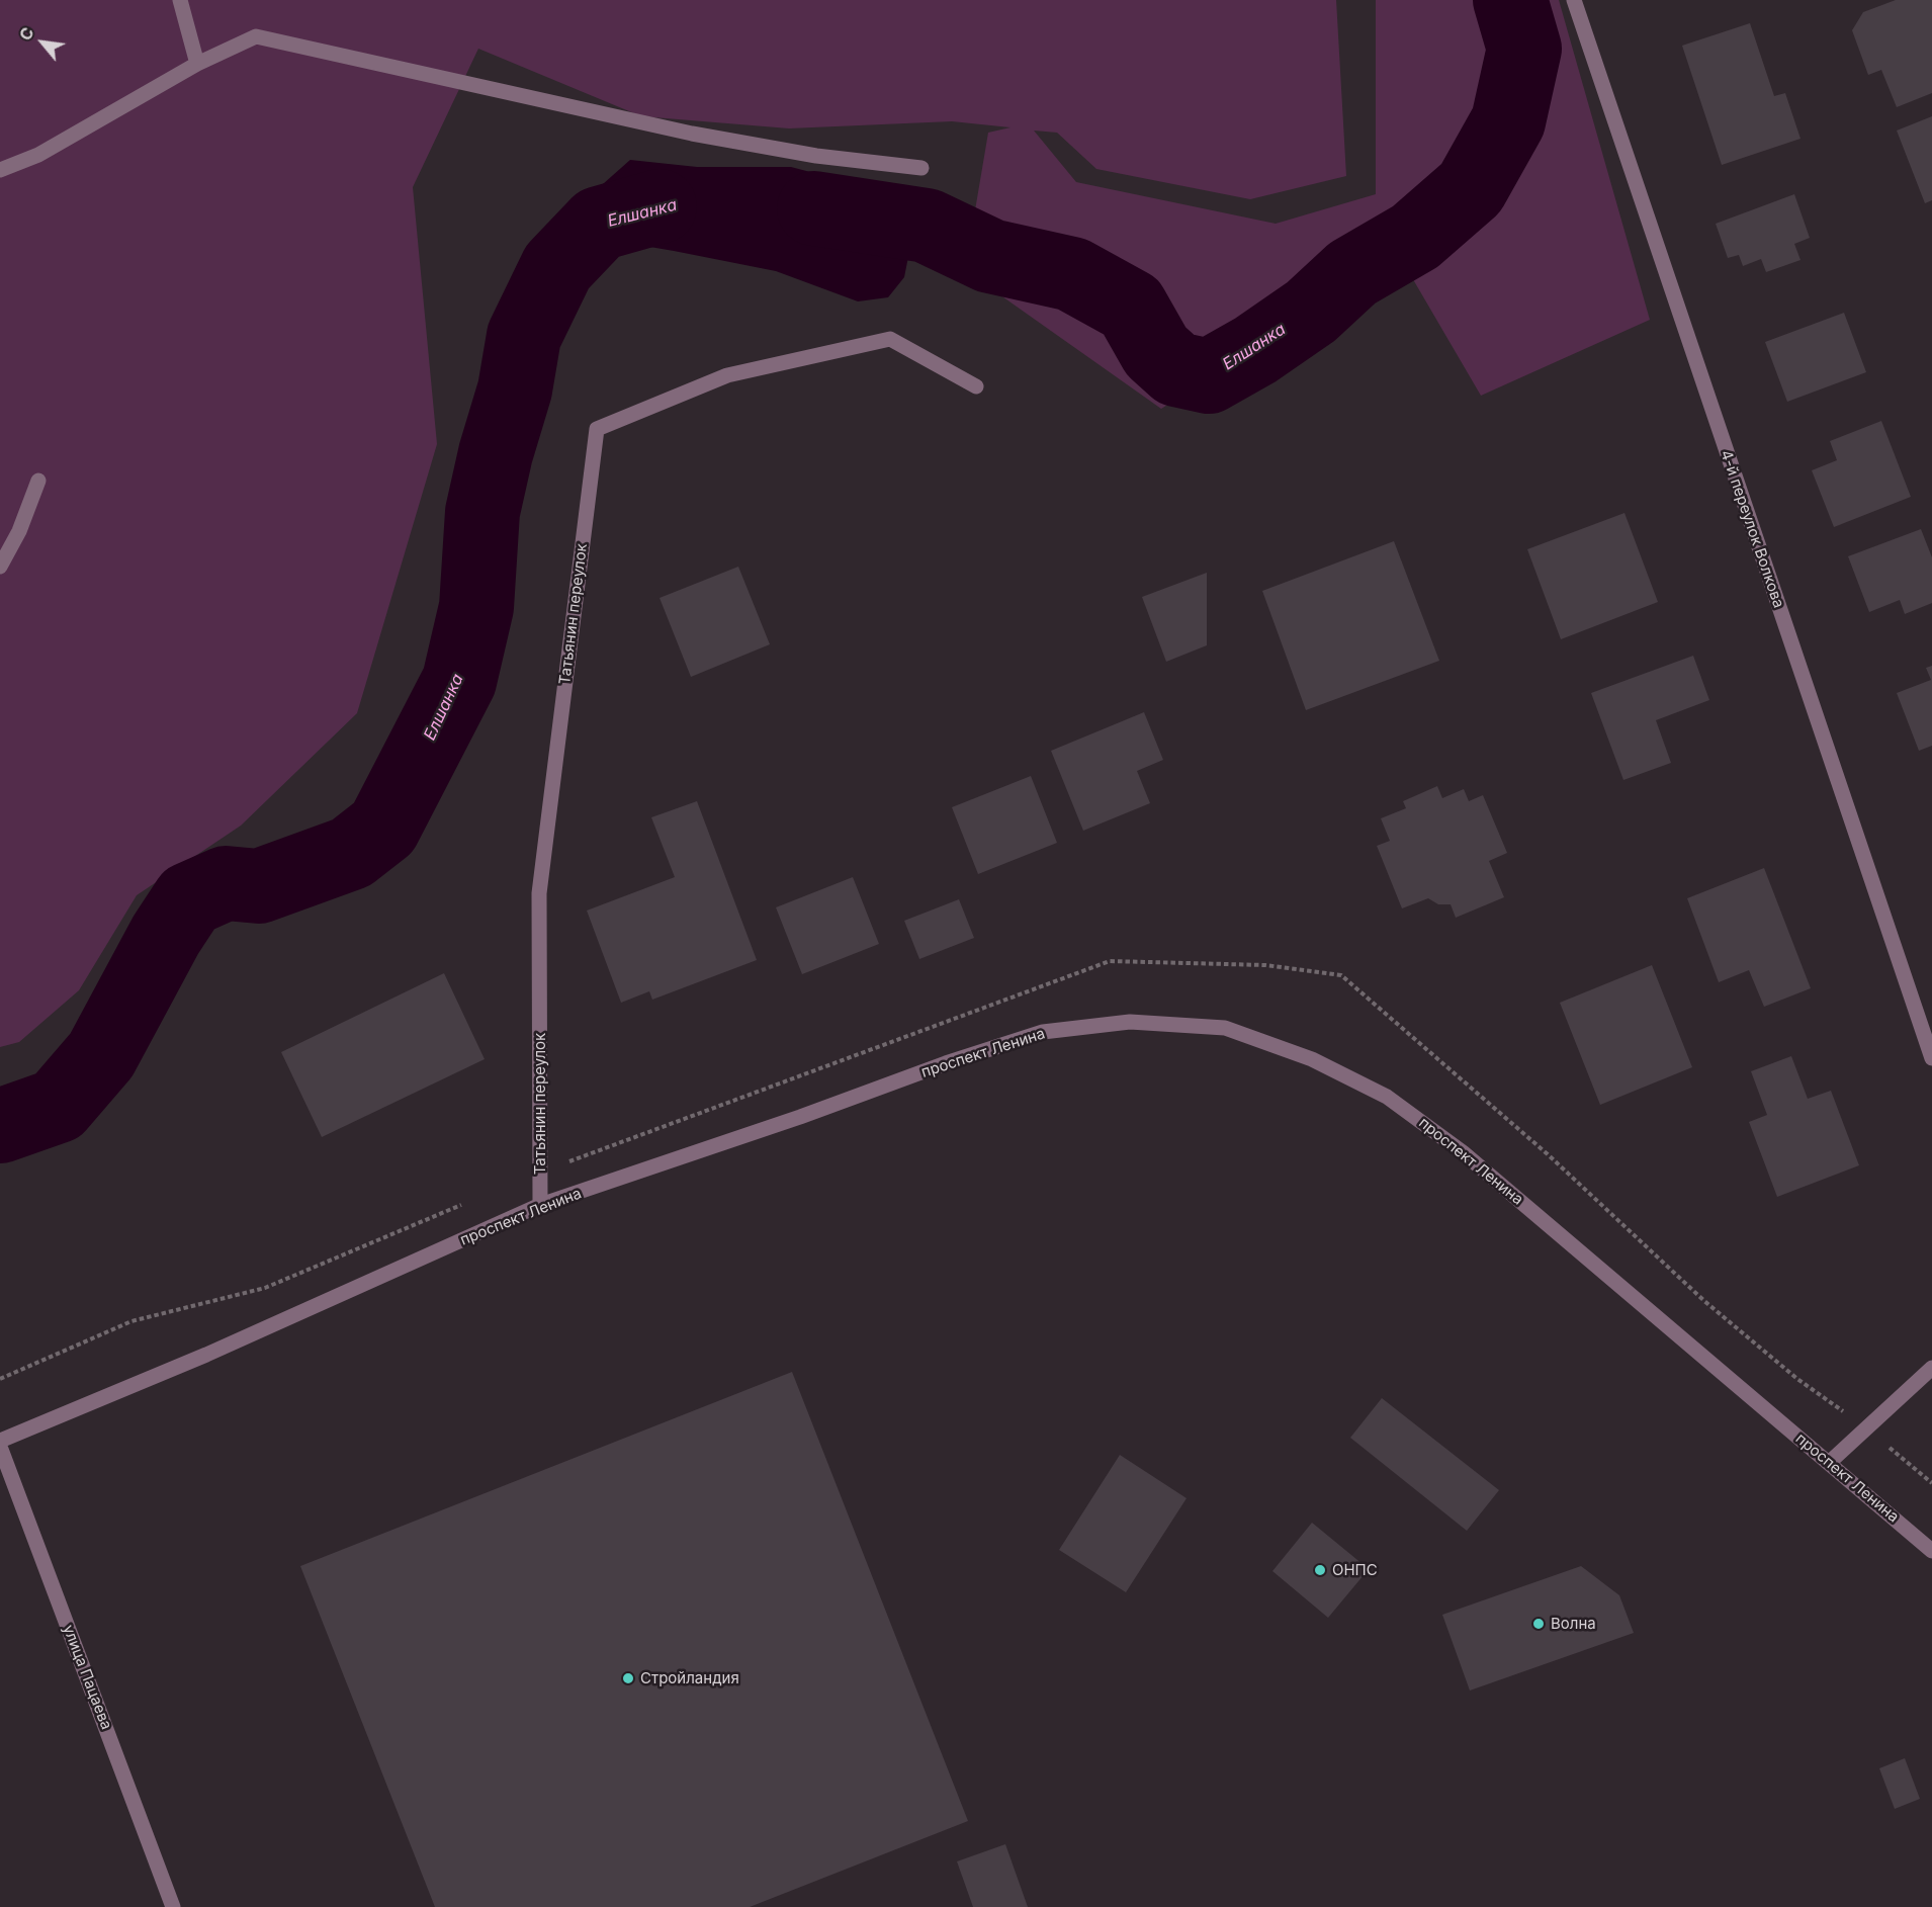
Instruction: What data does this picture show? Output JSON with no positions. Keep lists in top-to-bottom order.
{
  "streets": {
    "street": [
      "4-й переулок Волкова",
      "Татьянин переулок",
      "проспект Ленина",
      "улица Пацаева"
    ]
  },
  "crossings": [
    ["Татьянин переулок", "проспект Ленина"]
  ],
  "water": ["Елшанка"],
  "places": ["ОНПС", "Волна", "Стройландия"],
  "north": "top left"
}
